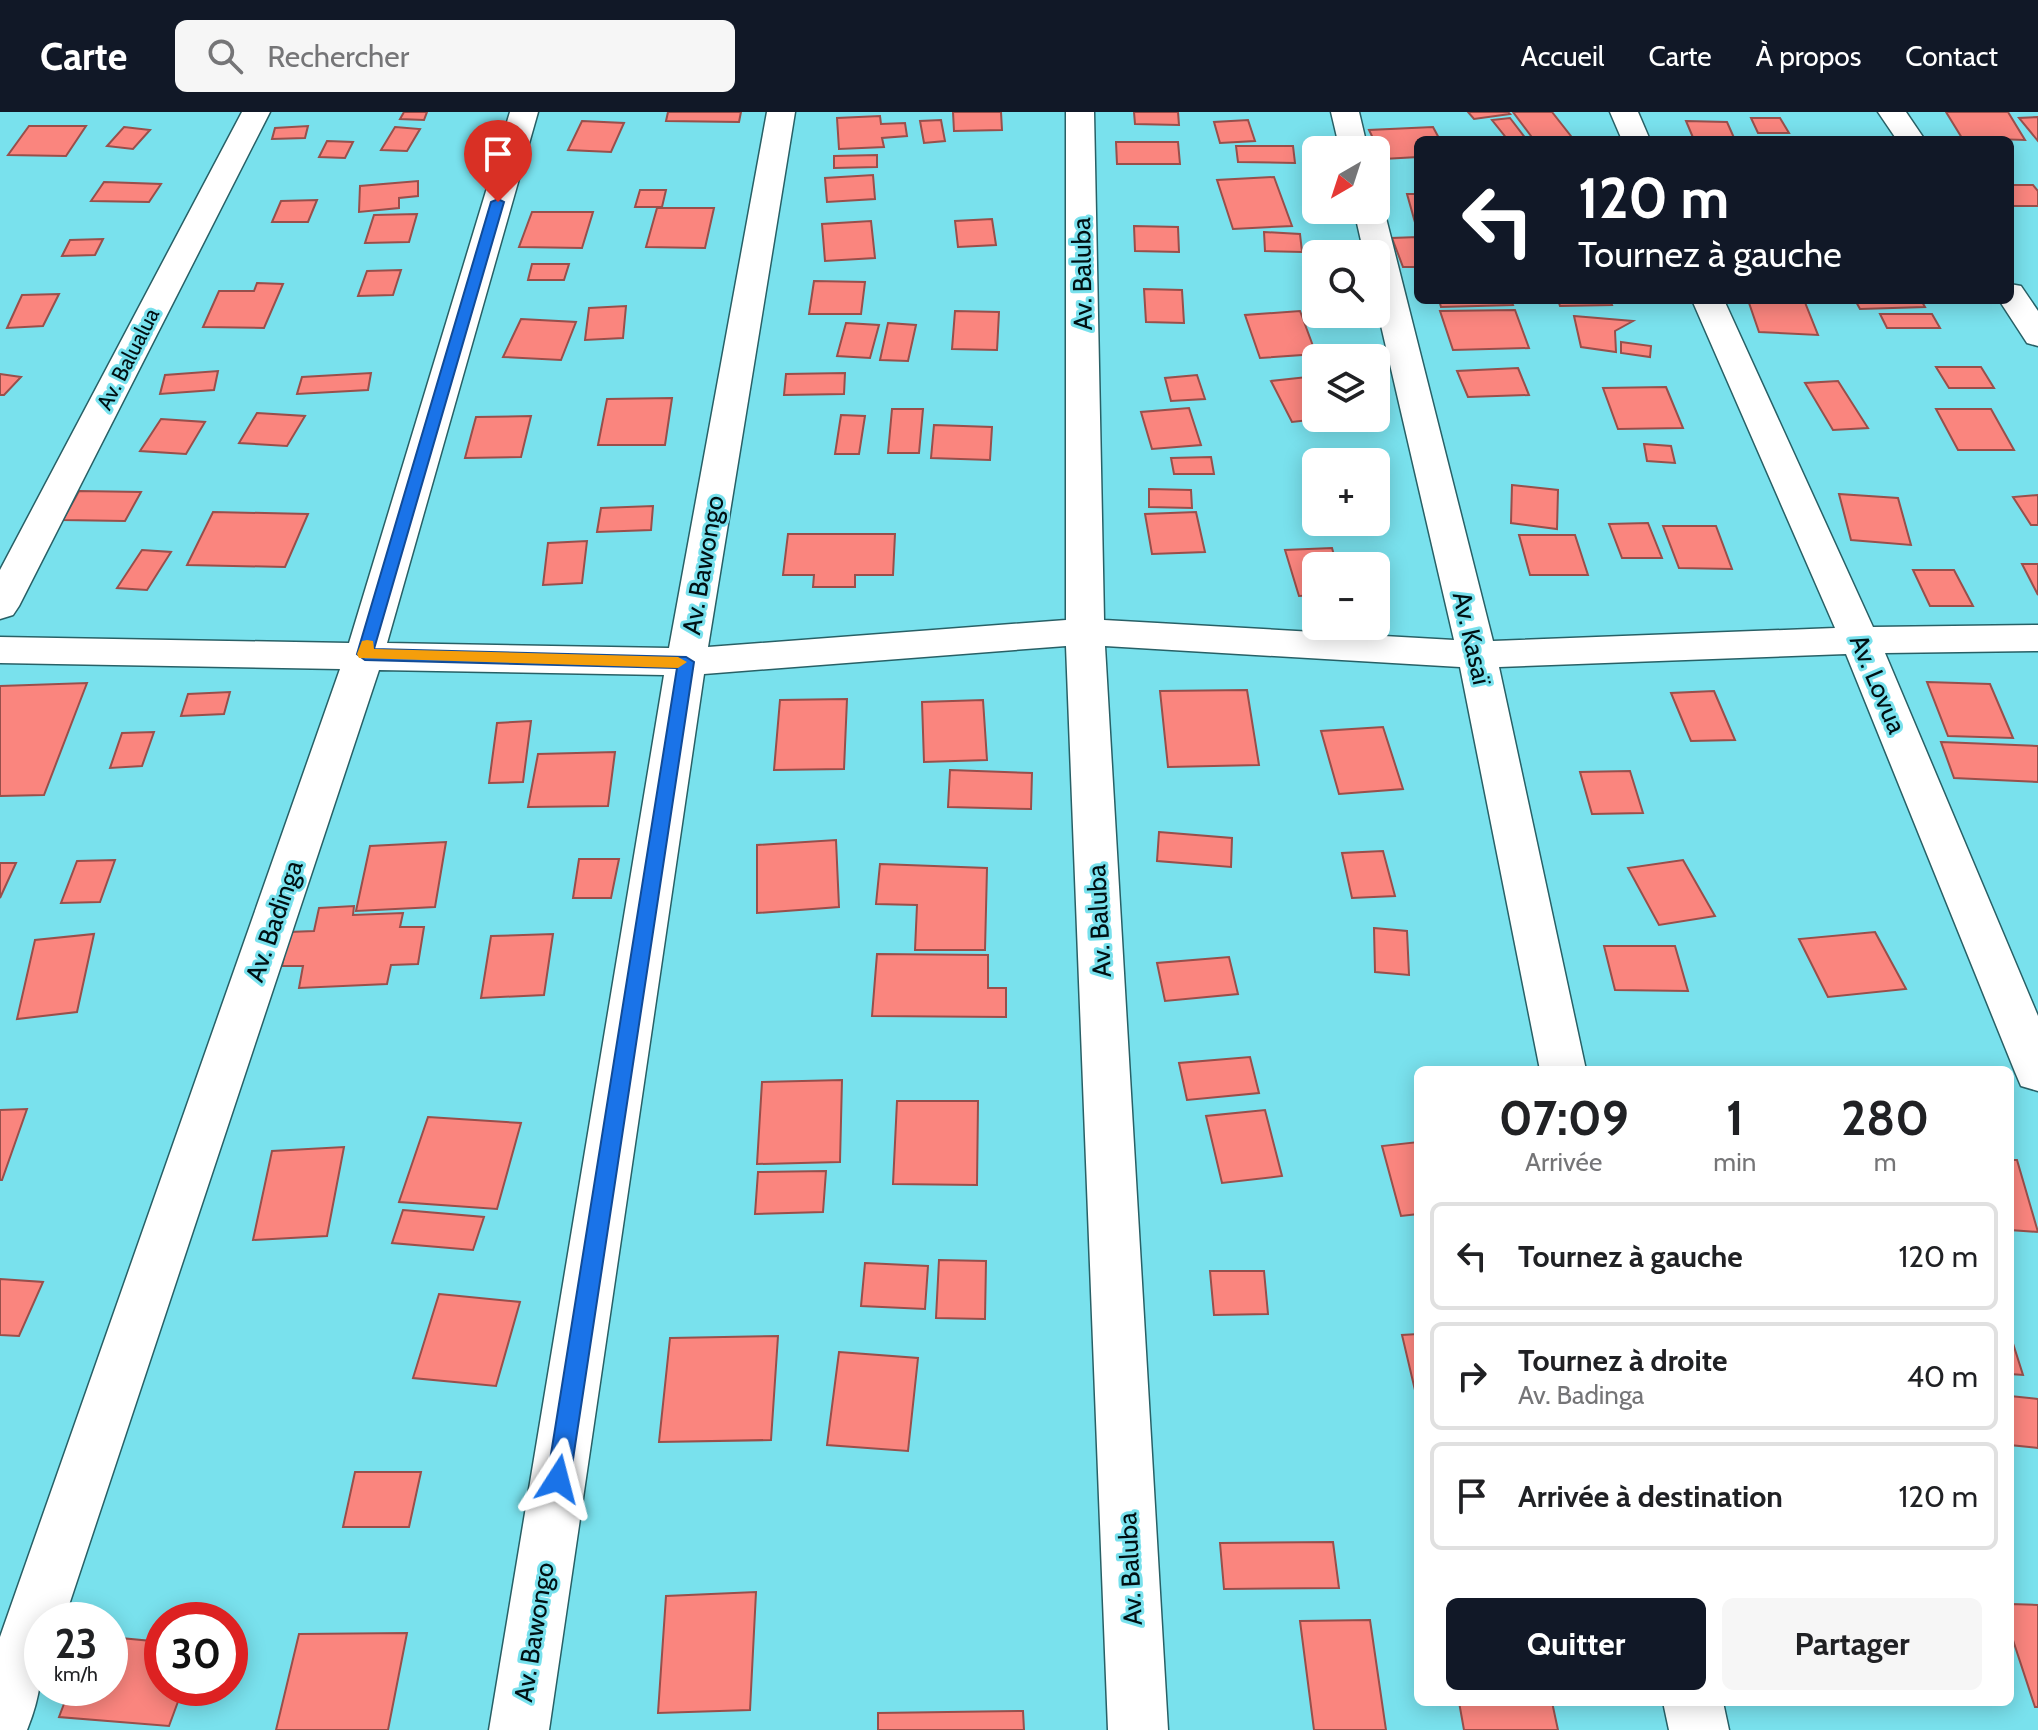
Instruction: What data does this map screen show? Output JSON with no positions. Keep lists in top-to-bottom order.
{
  "streets": {
    "street": [
      "Av. Baluba",
      "Av. Balualua",
      "Av. Bawongo",
      "Av. Kasaï",
      "Av. Lovua",
      "Av. Badinga"
    ]
  },
  "north": "bottom left",
  "page": {
    "header": "Carte",
    "search": "Rechercher",
    "nav": [
      "Accueil",
      "Carte",
      "À propos",
      "Contact"
    ],
    "map_buttons": ["+", "−"],
    "turn": ["120 m", "Tournez à gauche"],
    "eta": [
      "07:09",
      "Arrivée",
      "1",
      "min",
      "280",
      "m"
    ],
    "list": [
      {
        "name": "Tournez à gauche",
        "value": "120 m"
      },
      {
        "name": "Tournez à droite",
        "note": "Av. Badinga",
        "value": "40 m"
      },
      {
        "name": "Arrivée à destination",
        "value": "120 m"
      }
    ],
    "buttons": ["Quitter", "Partager"],
    "speed": "23 km/h",
    "limit": "30"
  }
}
